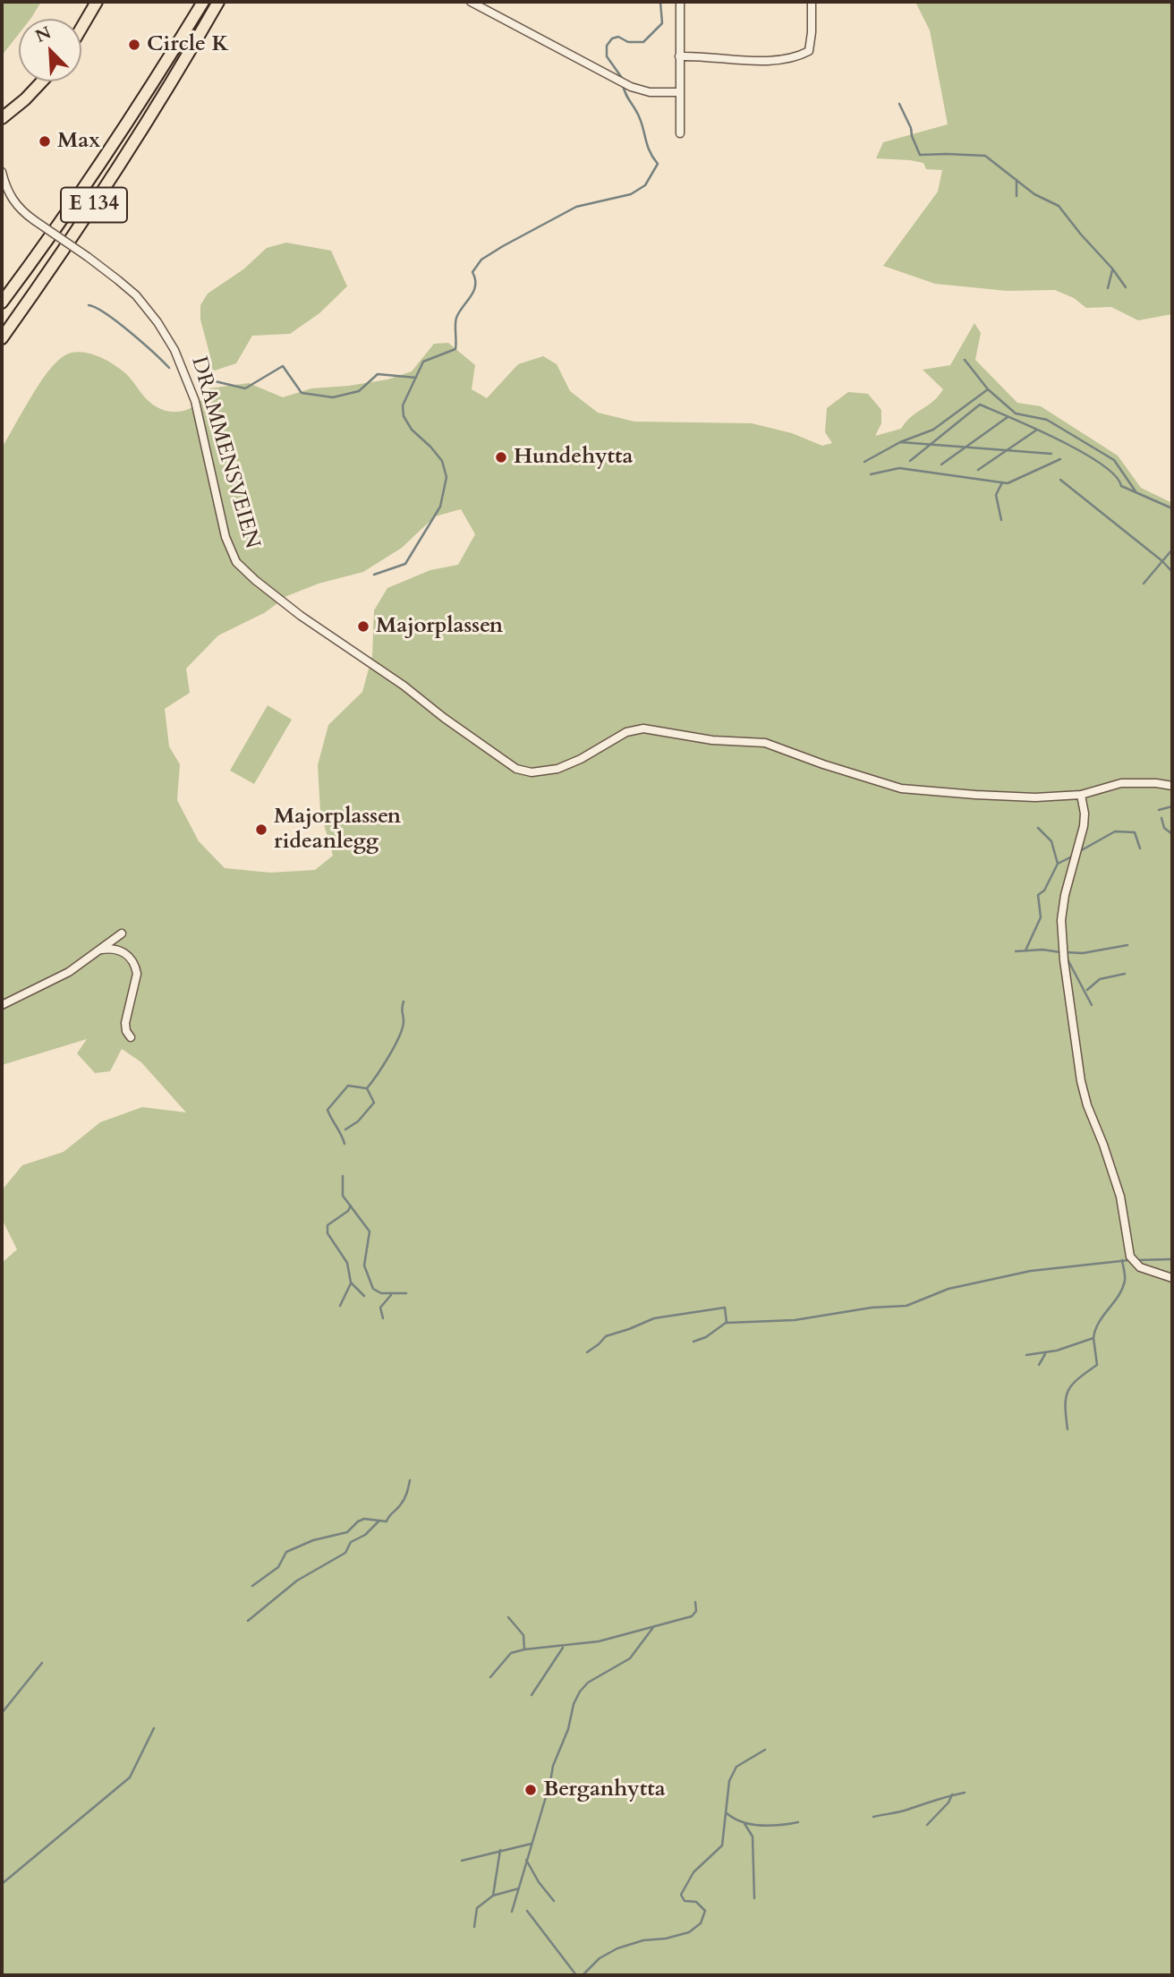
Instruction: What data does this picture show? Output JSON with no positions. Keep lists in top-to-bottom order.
{
  "streets": {
    "main road": ["E 134"],
    "street": ["DRAMMENSVEIEN"]
  },
  "places": [
    "Circle K",
    "Max",
    "Hundehytta",
    "Majorplassen",
    "Majorplassen rideanlegg",
    "Berganhytta"
  ],
  "north": "top left"
}
